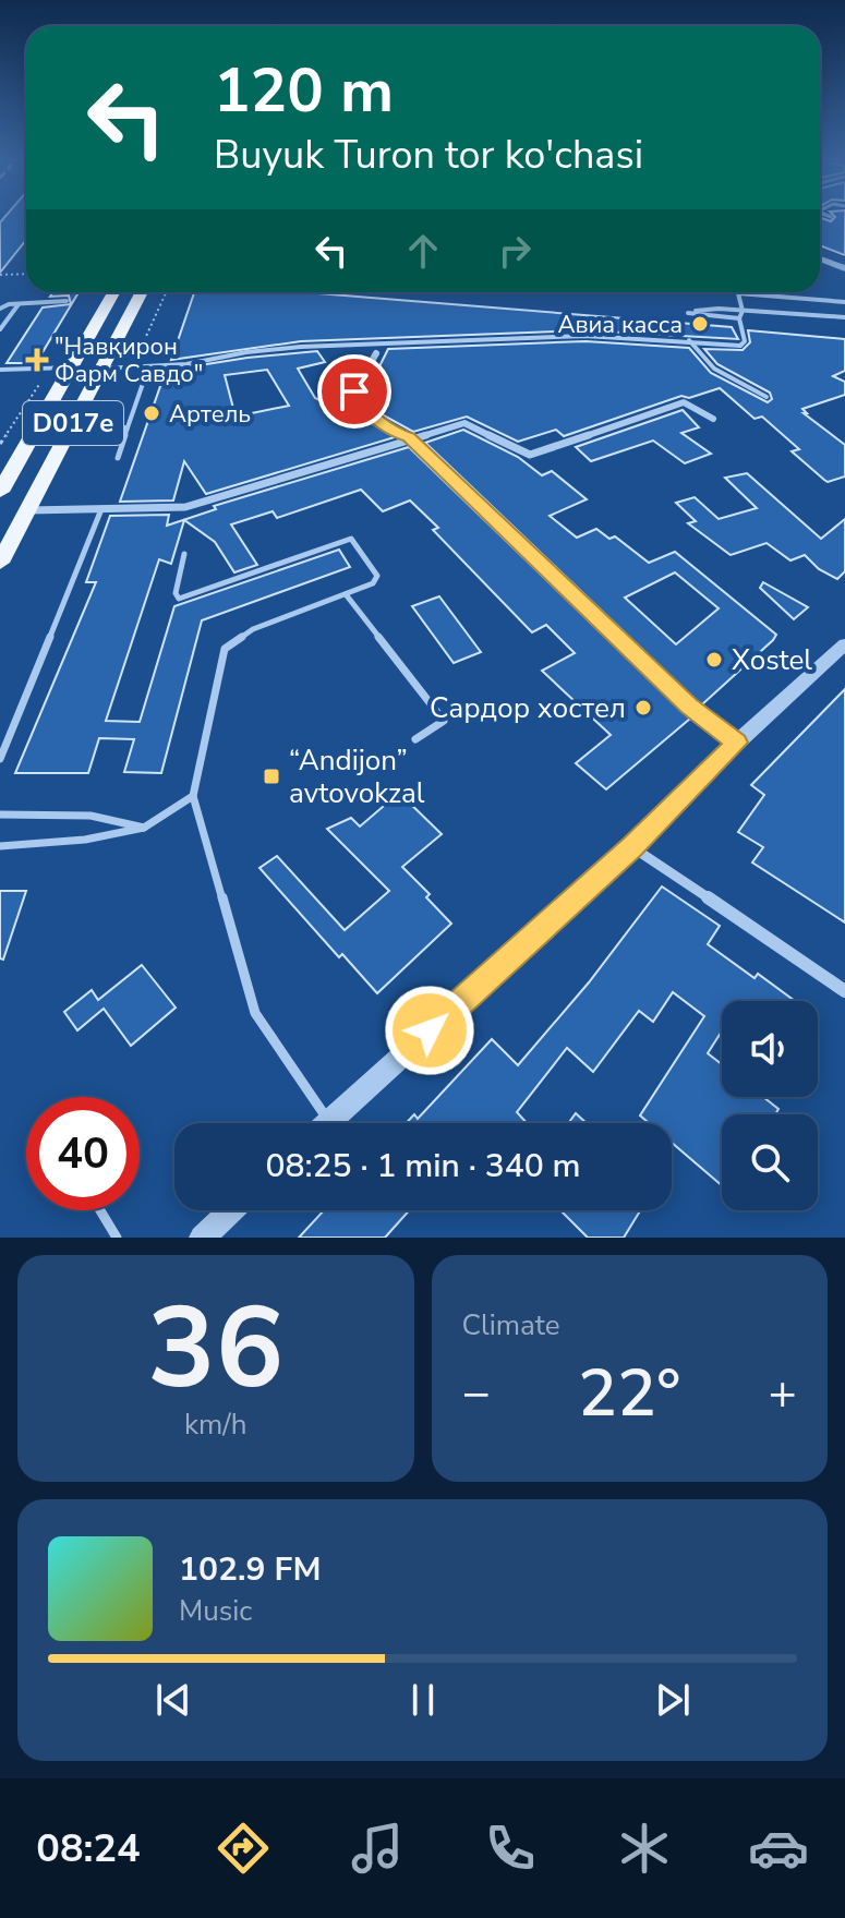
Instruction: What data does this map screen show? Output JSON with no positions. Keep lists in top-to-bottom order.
{
  "streets": {
    "main road": ["D017e"]
  },
  "places": {
    "other": [
      "Авиа касса",
      "Артель",
      "Xostel",
      "Сардор хостел"
    ],
    "health": ["\"Навқирон Фарм Савдо\""],
    "transit": ["“Andijon” avtovokzal"]
  },
  "page": {
    "turn": ["120 m", "Buyuk Turon tor ko'chasi"],
    "limit": "40",
    "trip": "08:25 · 1 min · 340 m",
    "tile": [
      ["36", "km/h"],
      "Climate"
    ],
    "heat": ["−", "22°", "+"],
    "song": ["102.9 FM", "Music"],
    "tabs": "08:24"
  }
}
